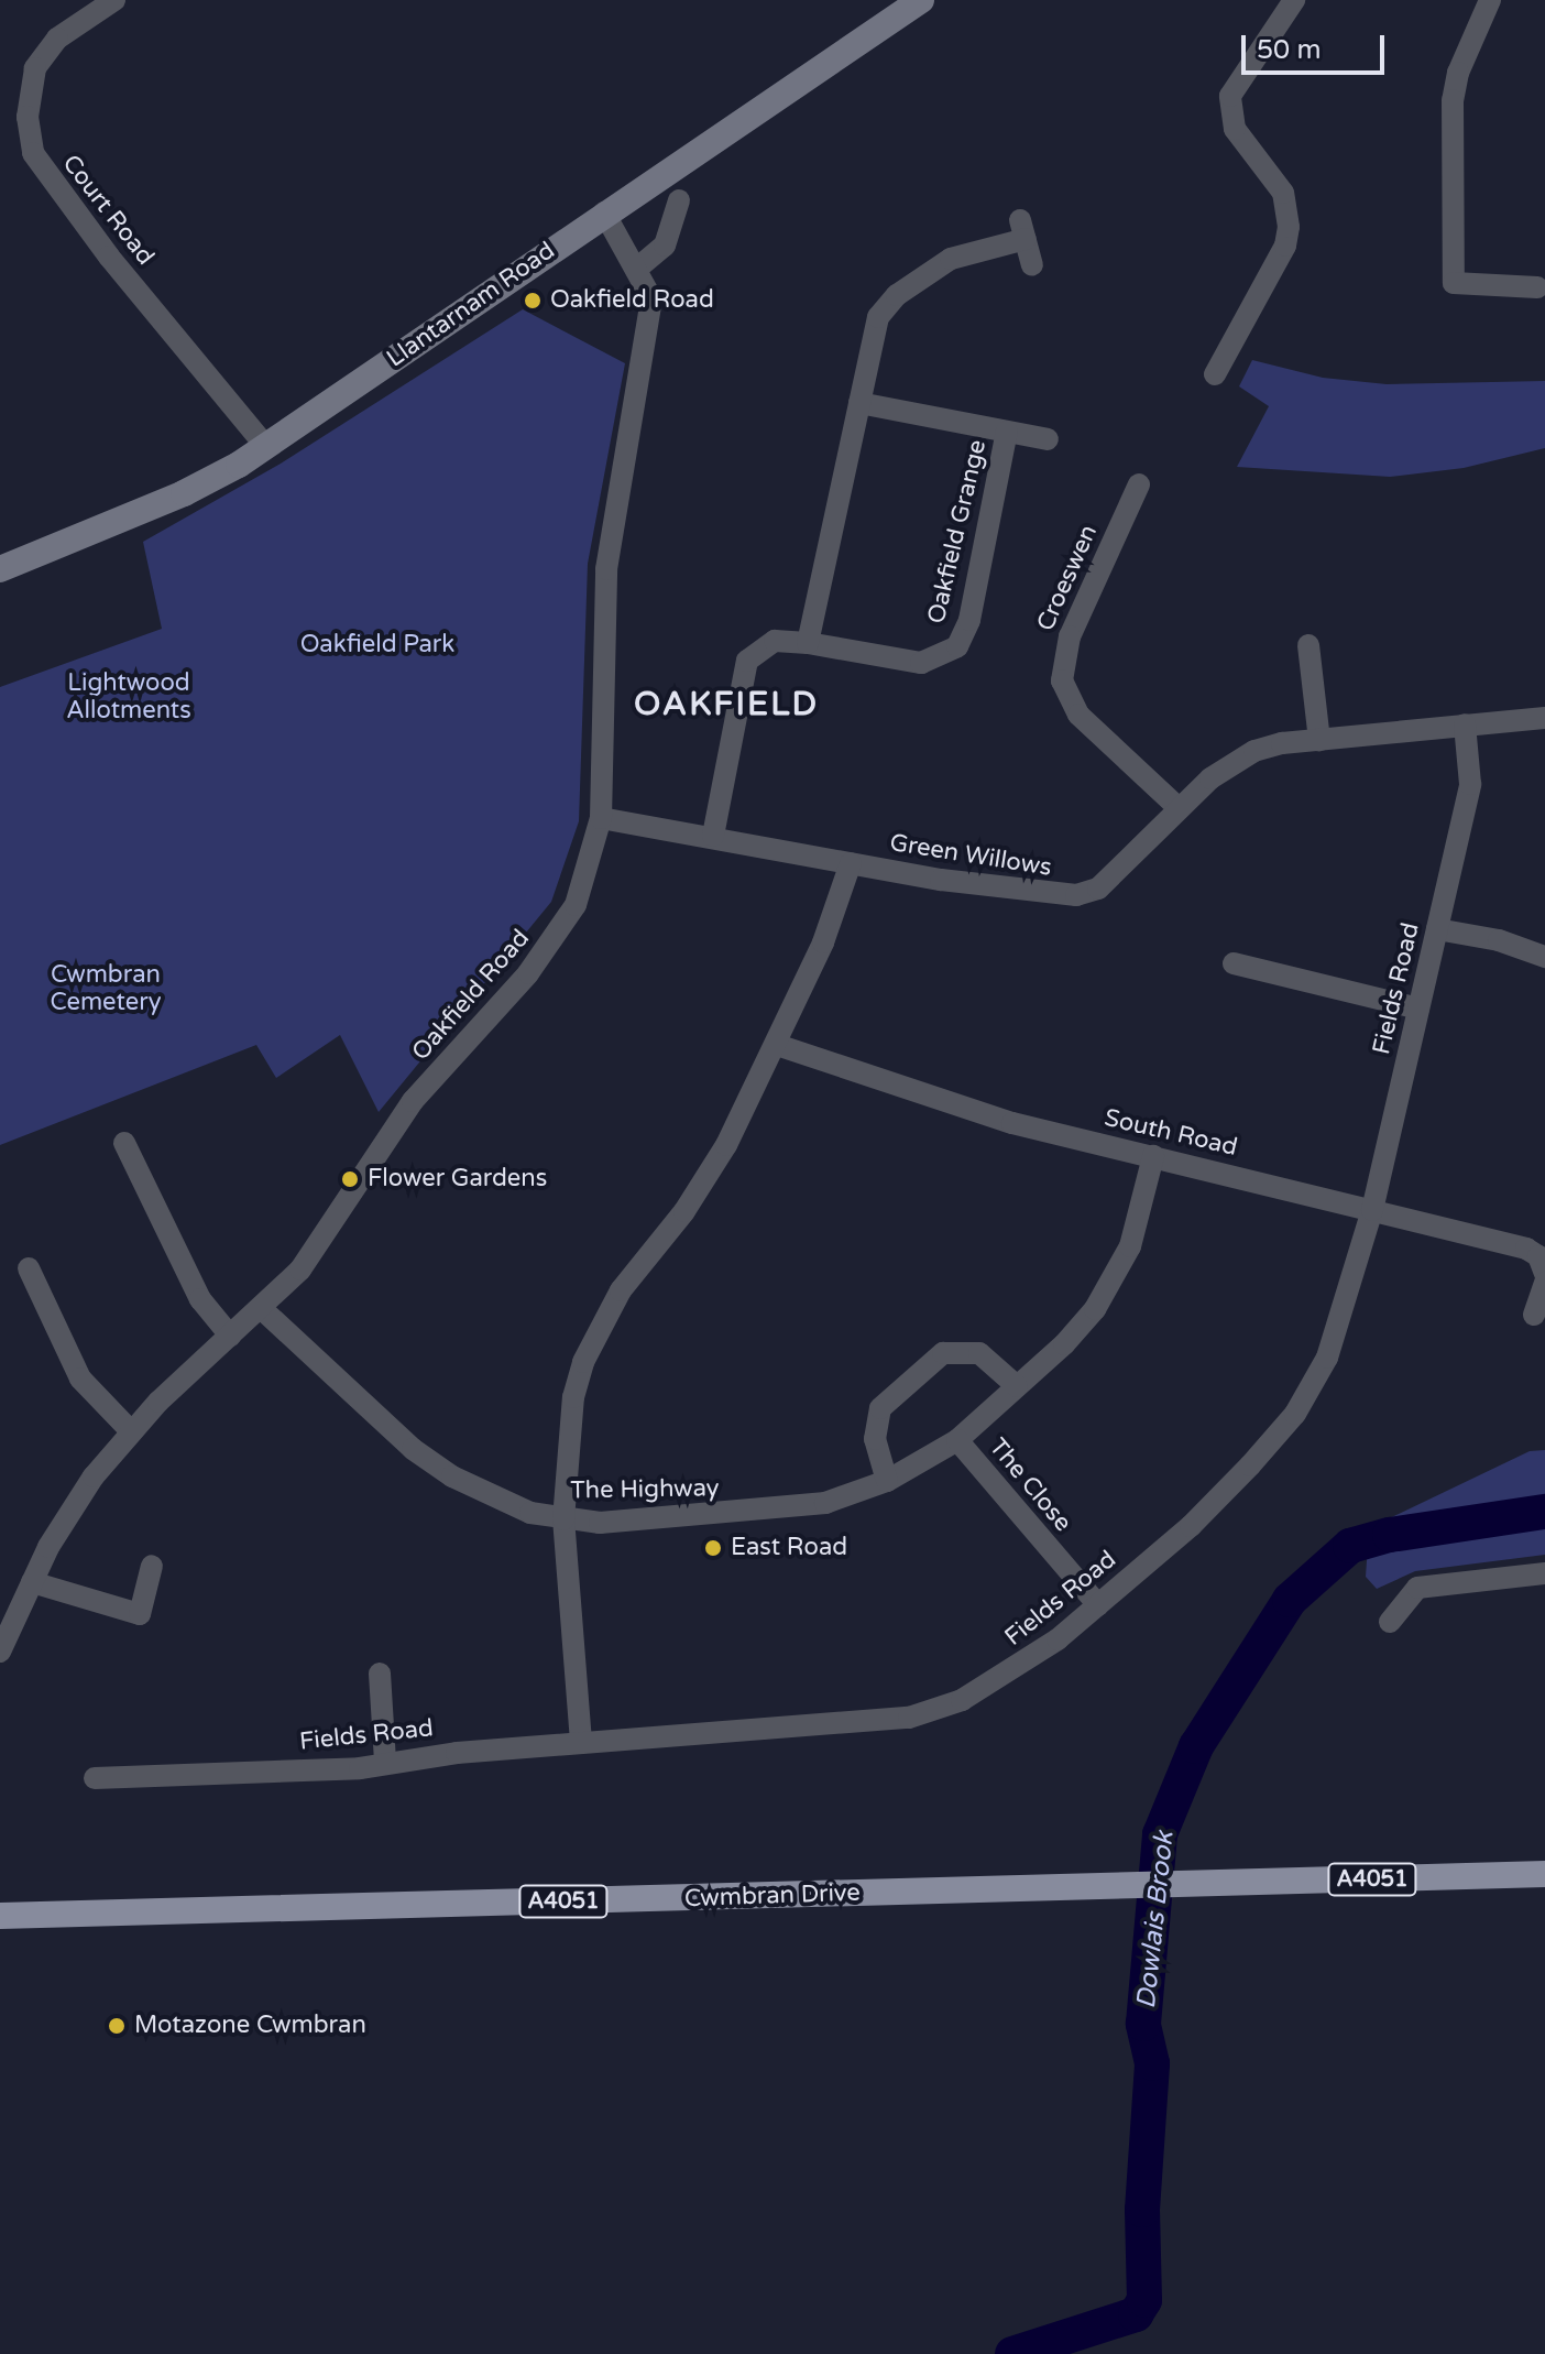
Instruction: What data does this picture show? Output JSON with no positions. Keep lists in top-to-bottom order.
{
  "streets": {
    "main road": ["A4051", "Cwmbran Drive"],
    "street": [
      "Court Road",
      "Llantarnam Road",
      "Oakfield Grange",
      "Croeswen",
      "Green Willows",
      "Fields Road",
      "Oakfield Road",
      "South Road",
      "The Close",
      "The Highway"
    ]
  },
  "crossings": [
    ["Court Road", "Llantarnam Road"],
    ["Llantarnam Road", "Oakfield Road"],
    ["Oakfield Grange", "Green Willows"],
    ["Croeswen", "Green Willows"],
    ["Green Willows", "Fields Road"],
    ["Green Willows", "Oakfield Road"],
    ["Fields Road", "South Road"],
    ["Fields Road", "The Close"],
    ["Oakfield Road", "The Highway"],
    ["South Road", "The Highway"],
    ["The Close", "The Highway"]
  ],
  "districts": ["OAKFIELD"],
  "water": ["Dowlais Brook"],
  "parks": ["Oakfield Park", "Lightwood Allotments", "Cwmbran Cemetery"],
  "places": [
    "Oakfield Road",
    "Flower Gardens",
    "East Road",
    "Motazone Cwmbran"
  ],
  "scale_bar": "50 m"
}
